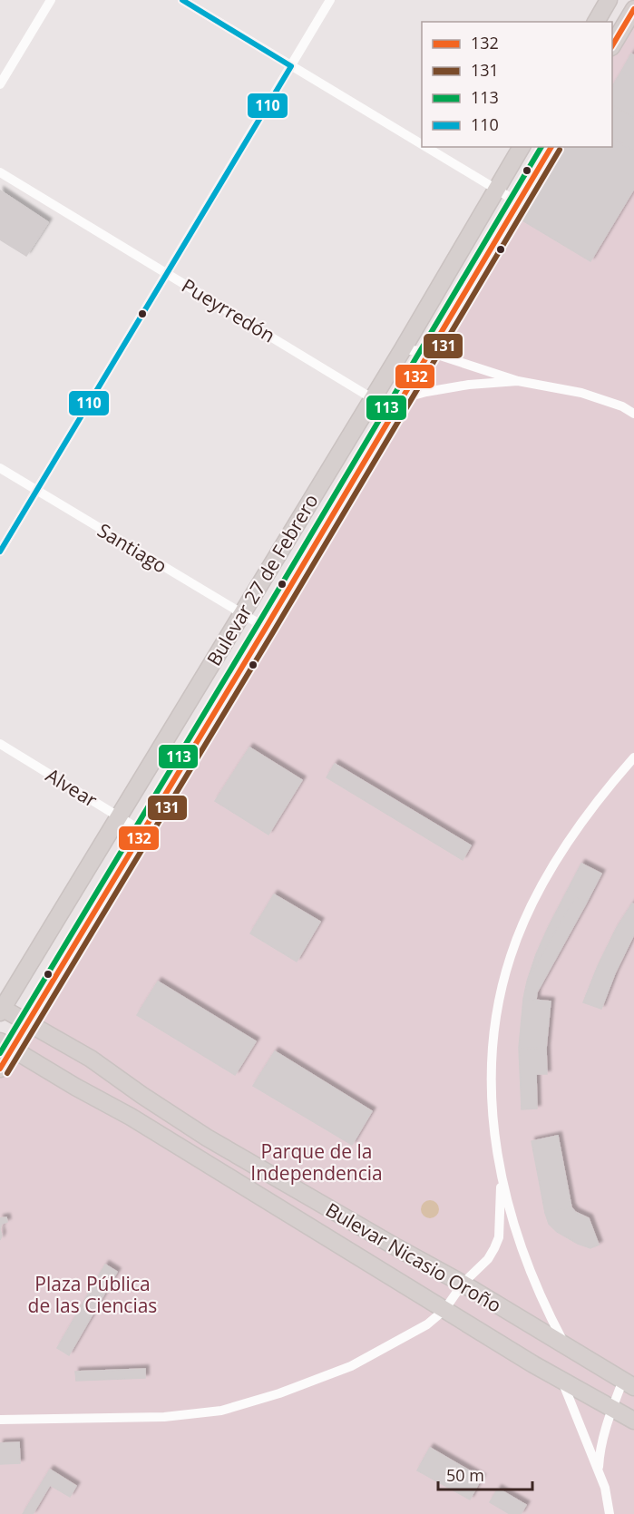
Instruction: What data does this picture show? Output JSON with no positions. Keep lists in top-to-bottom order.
{
  "streets": {
    "main road": ["Bulevar 27 de Febrero", "Bulevar Nicasio Oroño"],
    "street": ["Pueyrredón", "Santiago", "Alvear"]
  },
  "crossings": [
    ["Pueyrredón", "Bulevar 27 de Febrero"],
    ["Santiago", "Bulevar 27 de Febrero"],
    ["Bulevar 27 de Febrero", "Alvear"],
    ["Bulevar 27 de Febrero", "Bulevar Nicasio Oroño"]
  ],
  "parks": ["Parque de la Independencia", "Plaza Pública de las Ciencias"],
  "lines": [
    "transit line 110",
    "transit line 132",
    "transit line 113",
    "transit line 131"
  ],
  "legend": [
    "132",
    "131",
    "113",
    "110"
  ],
  "scale_bar": "50 m"
}
